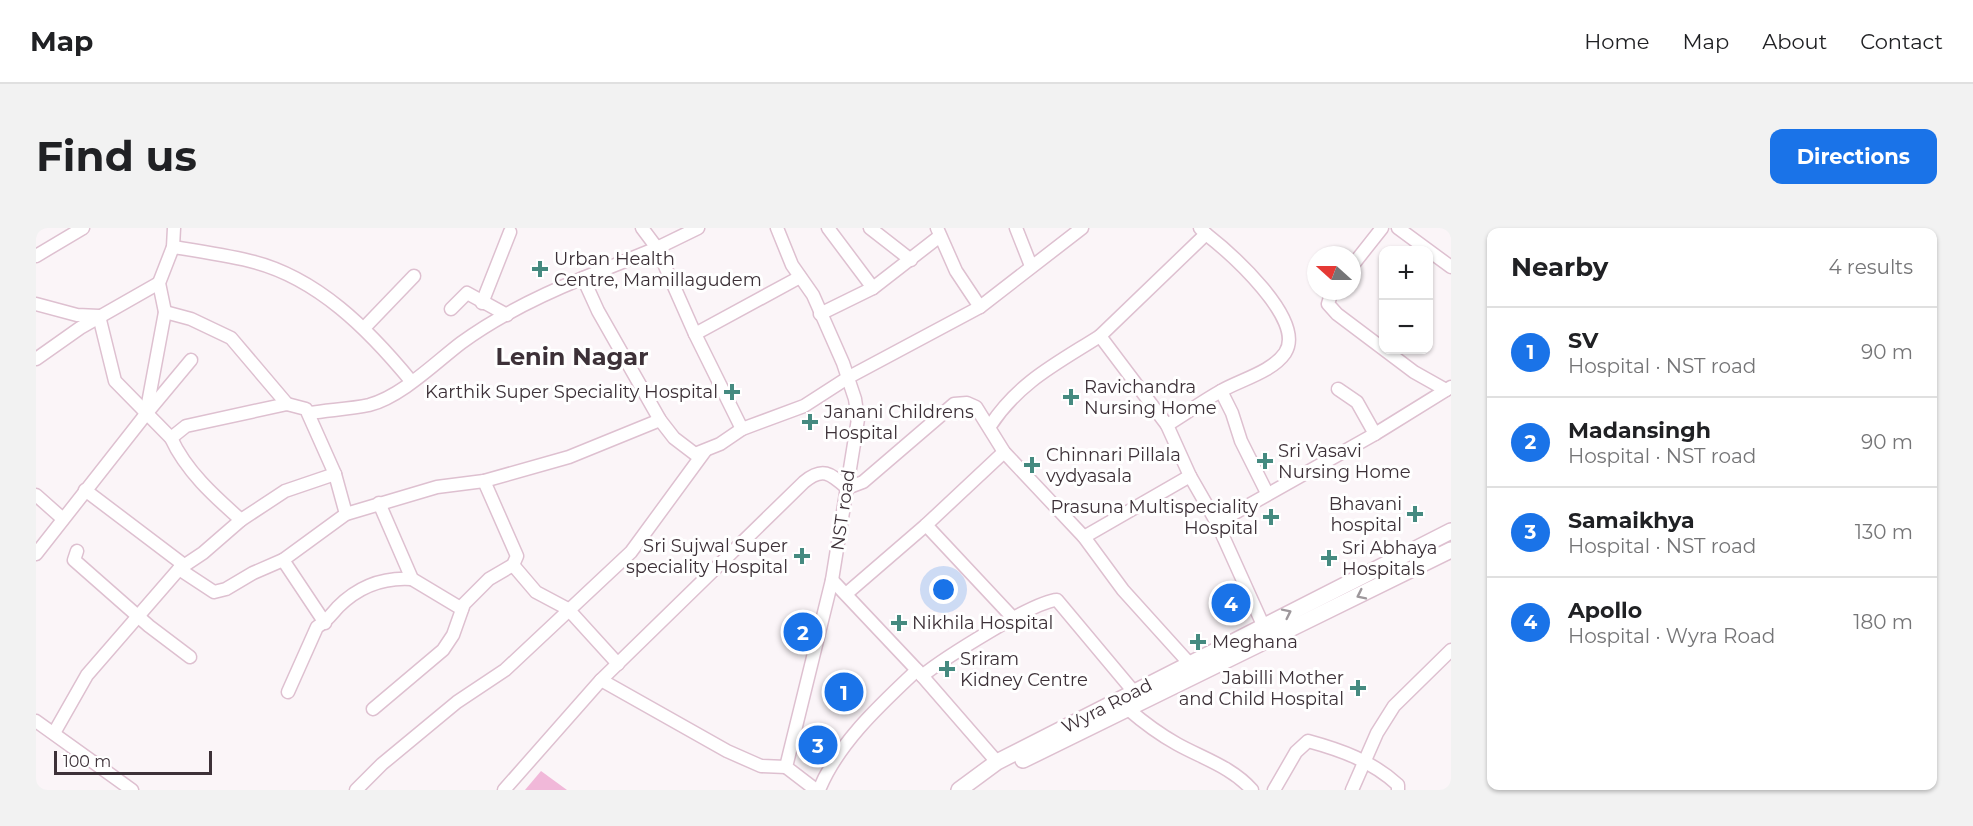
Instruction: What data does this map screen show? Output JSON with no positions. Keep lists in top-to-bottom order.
{
  "streets": {
    "main road": ["Wyra Road"],
    "street": ["NST road"]
  },
  "districts": ["Lenin Nagar"],
  "places": {
    "health": [
      "Urban Health Centre, Mamillagudem",
      "Karthik Super Speciality Hospital",
      "Ravichandra Nursing Home",
      "Janani Childrens Hospital",
      "Sri Vasavi Nursing Home",
      "Chinnari Pillala vydyasala",
      "Bhavani hospital",
      "Prasuna Multispeciality Hospital",
      "Sri Sujwal Super speciality Hospital",
      "Sri Abhaya Hospitals",
      "Nikhila Hospital",
      "Meghana",
      "Sriram Kidney Centre",
      "Jabilli Mother and Child Hospital"
    ]
  },
  "scale_bar": "100 m",
  "north": "left",
  "page": {
    "header": "Map",
    "nav": [
      "Home",
      "Map",
      "About",
      "Contact"
    ],
    "buttons": "Directions",
    "title": "Find us",
    "heading": ["Nearby", "4 results"],
    "map_buttons": ["+", "−"],
    "list": [
      {
        "mark": "1",
        "name": "SV",
        "note": "Hospital · NST road",
        "value": "90 m"
      },
      {
        "mark": "2",
        "name": "Madansingh",
        "note": "Hospital · NST road",
        "value": "90 m"
      },
      {
        "mark": "3",
        "name": "Samaikhya",
        "note": "Hospital · NST road",
        "value": "130 m"
      },
      {
        "mark": "4",
        "name": "Apollo",
        "note": "Hospital · Wyra Road",
        "value": "180 m"
      }
    ],
    "pins": [
      "4",
      "2",
      "1",
      "3"
    ],
    "scale": "100 m"
  }
}
